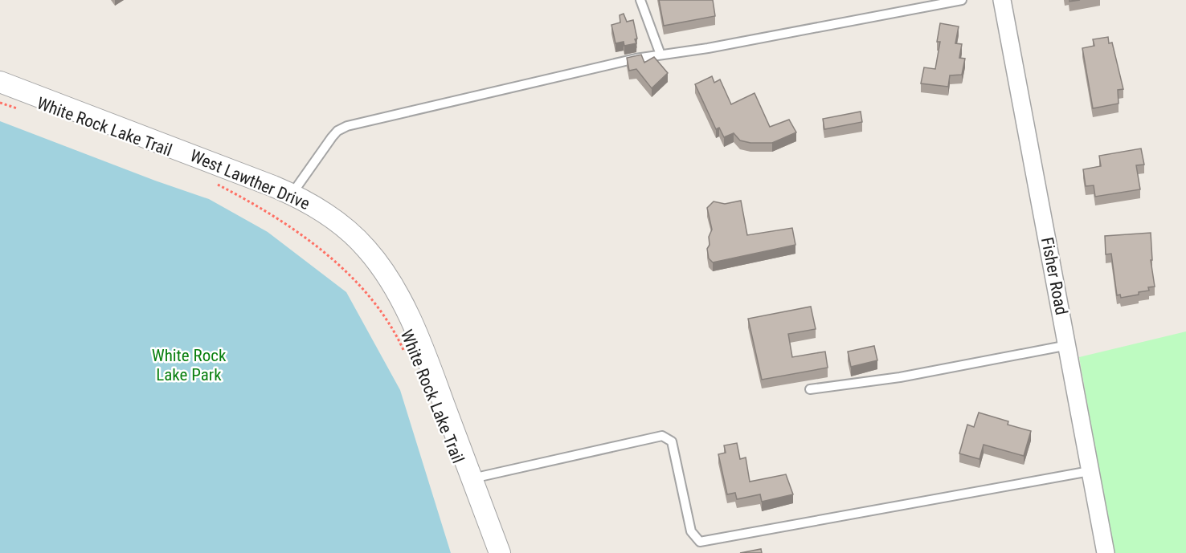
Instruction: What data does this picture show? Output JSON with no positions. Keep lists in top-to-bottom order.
{
  "streets": {
    "street": ["West Lawther Drive", "Fisher Road"],
    "path": ["White Rock Lake Trail"]
  },
  "parks": ["White Rock Lake Park"]
}
